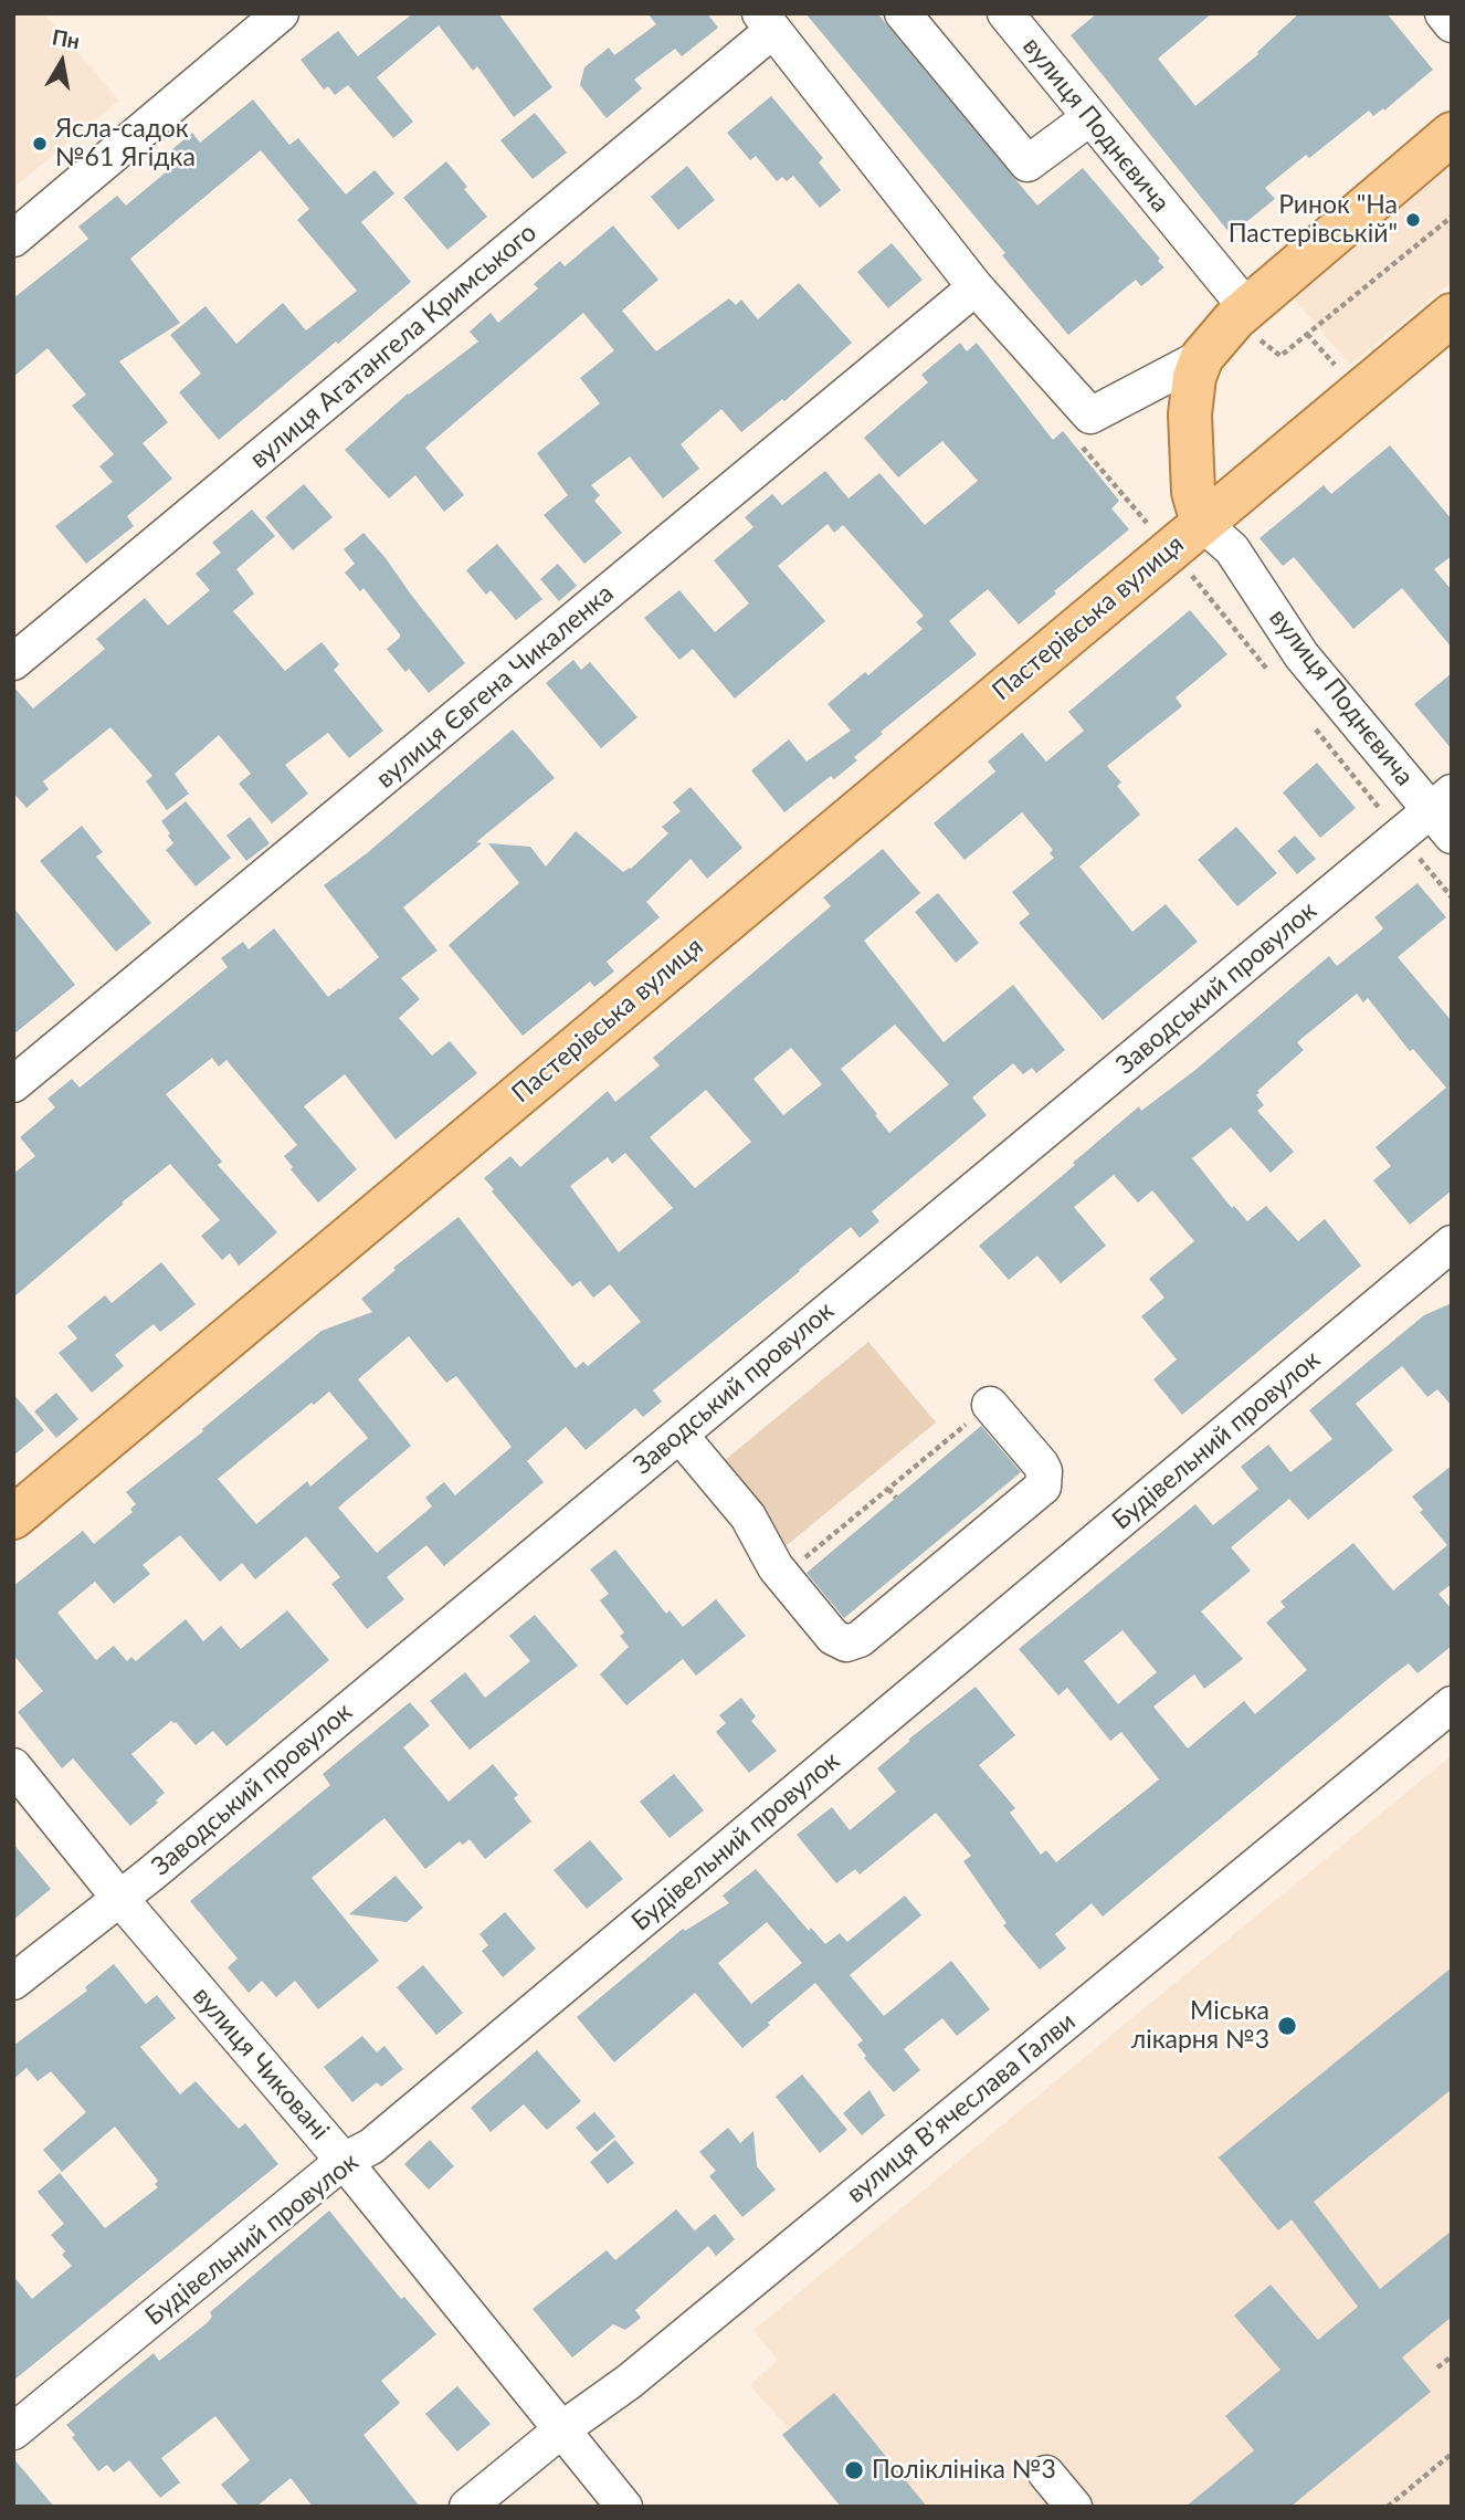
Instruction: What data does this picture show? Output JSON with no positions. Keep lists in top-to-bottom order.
{
  "streets": {
    "main road": ["Пастерівська вулиця"],
    "street": [
      "вулиця Поднєвича",
      "вулиця Агатангела Кримського",
      "вулиця Євгена Чикаленка",
      "Заводський провулок",
      "Будівельний провулок",
      "вулиця Чиковані",
      "вулиця Вʼячеслава Галви"
    ]
  },
  "crossings": [
    ["вулиця Поднєвича", "Пастерівська вулиця"],
    ["вулиця Поднєвича", "Заводський провулок"],
    ["Заводський провулок", "вулиця Чиковані"],
    ["Будівельний провулок", "вулиця Чиковані"],
    ["вулиця Чиковані", "вулиця Вʼячеслава Галви"]
  ],
  "places": [
    "Ясла-садок №61 Ягідка",
    "Ринок \"На Пастерівській\"",
    "Міська лікарня №3",
    "Поліклініка №3"
  ],
  "north": "top"
}
